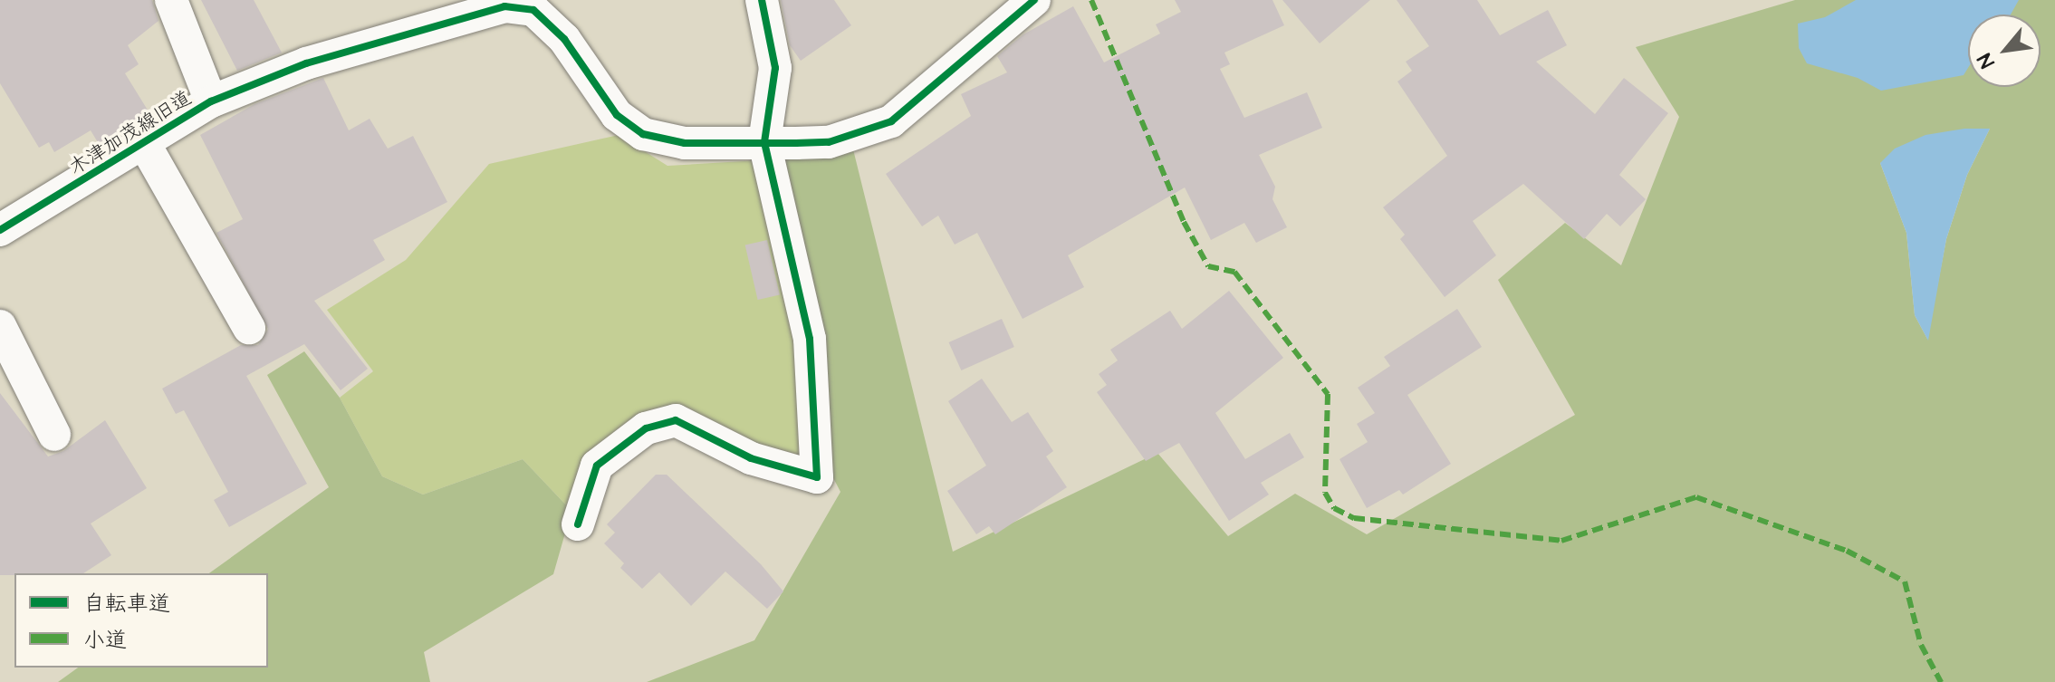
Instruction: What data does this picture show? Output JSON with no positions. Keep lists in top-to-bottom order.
{
  "streets": {
    "street": ["木津加茂線旧道"]
  },
  "legend": ["自転車道", "小道"],
  "north": "bottom left"
}
